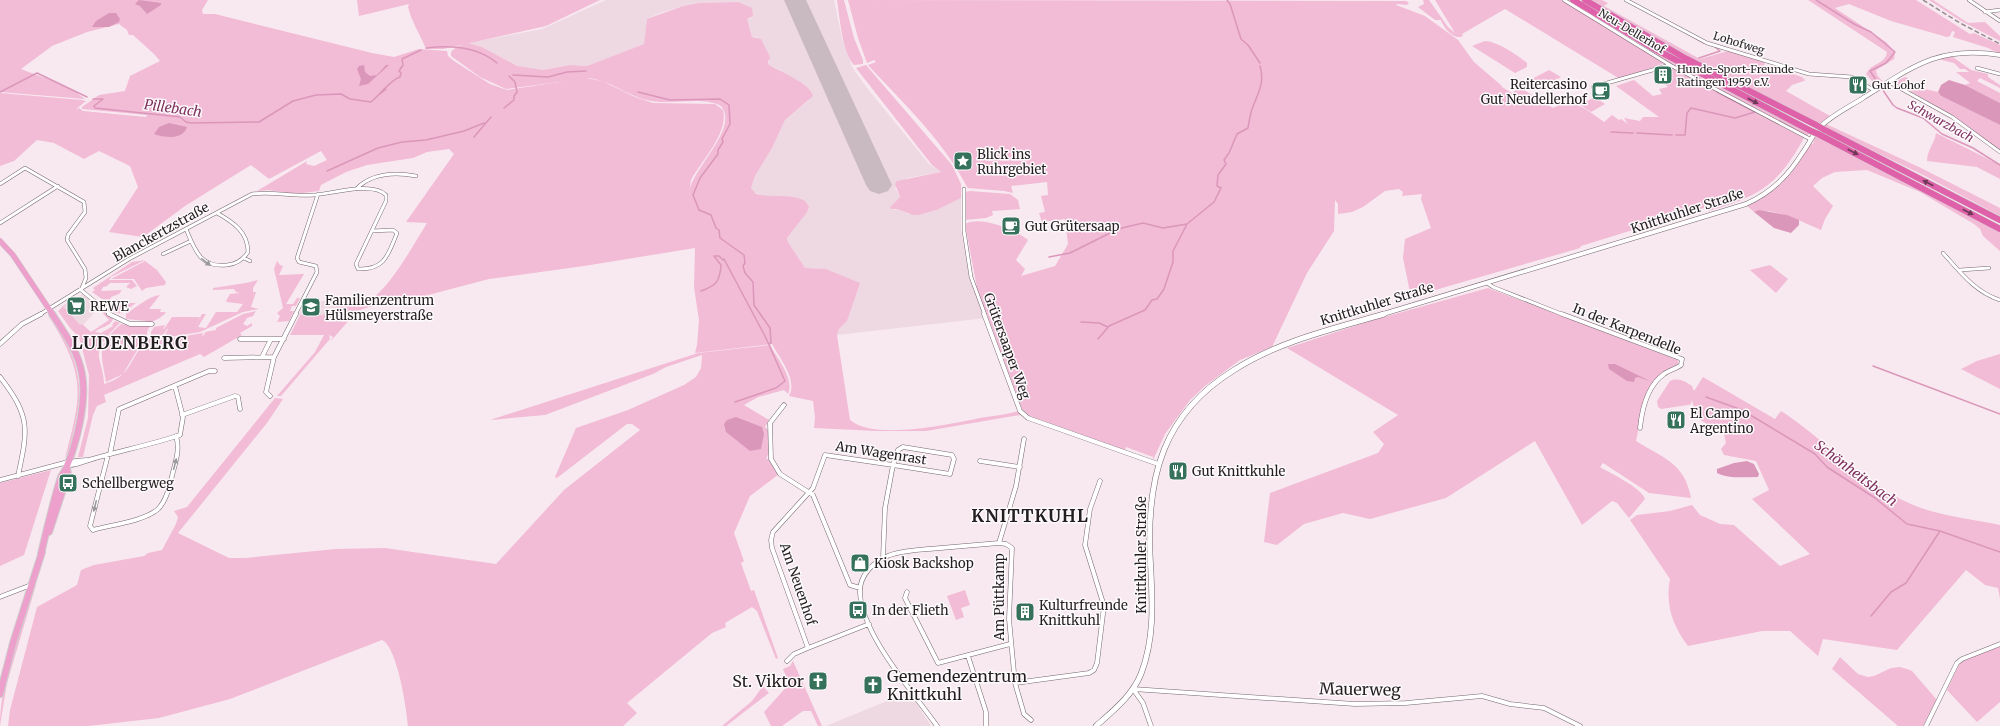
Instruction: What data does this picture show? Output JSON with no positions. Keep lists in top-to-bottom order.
{
  "streets": {
    "street": [
      "Neu-Dellerhof",
      "Lohofweg",
      "Knittkuhler Straße",
      "Blanckertzstraße",
      "In der Karpendelle",
      "Grütersaaper Weg",
      "Am Wagenrast",
      "Am Neuenhof",
      "Am Püttkamp",
      "Mauerweg"
    ]
  },
  "crossings": [
    ["Neu-Dellerhof", "Knittkuhler Straße"],
    ["Lohofweg", "Knittkuhler Straße"],
    ["Knittkuhler Straße", "In der Karpendelle"],
    ["Knittkuhler Straße", "Grütersaaper Weg"],
    ["Knittkuhler Straße", "Mauerweg"],
    ["Am Wagenrast", "Am Neuenhof"]
  ],
  "districts": ["LUDENBERG", "KNITTKUHL"],
  "water": ["Pillebach", "Schwarzbach", "Schönheitsbach"],
  "places": {
    "building": ["Hunde-Sport-Freunde Ratingen 1959 e.V.", "Kulturfreunde Knittkuhl"],
    "restaurant": ["Gut Lohof", "El Campo Argentino", "Gut Knittkuhle"],
    "cafe": ["Reitercasino Gut Neudellerhof", "Gut Grütersaap"],
    "place": ["Blick ins Ruhrgebiet"],
    "supermarket": ["REWE"],
    "school or university": ["Familienzentrum Hülsmeyerstraße"],
    "bus stop": ["Schellbergweg", "In der Flieth"],
    "shop": ["Kiosk Backshop"],
    "church": ["St. Viktor", "Gemendezentrum Knittkuhl"]
  }
}
